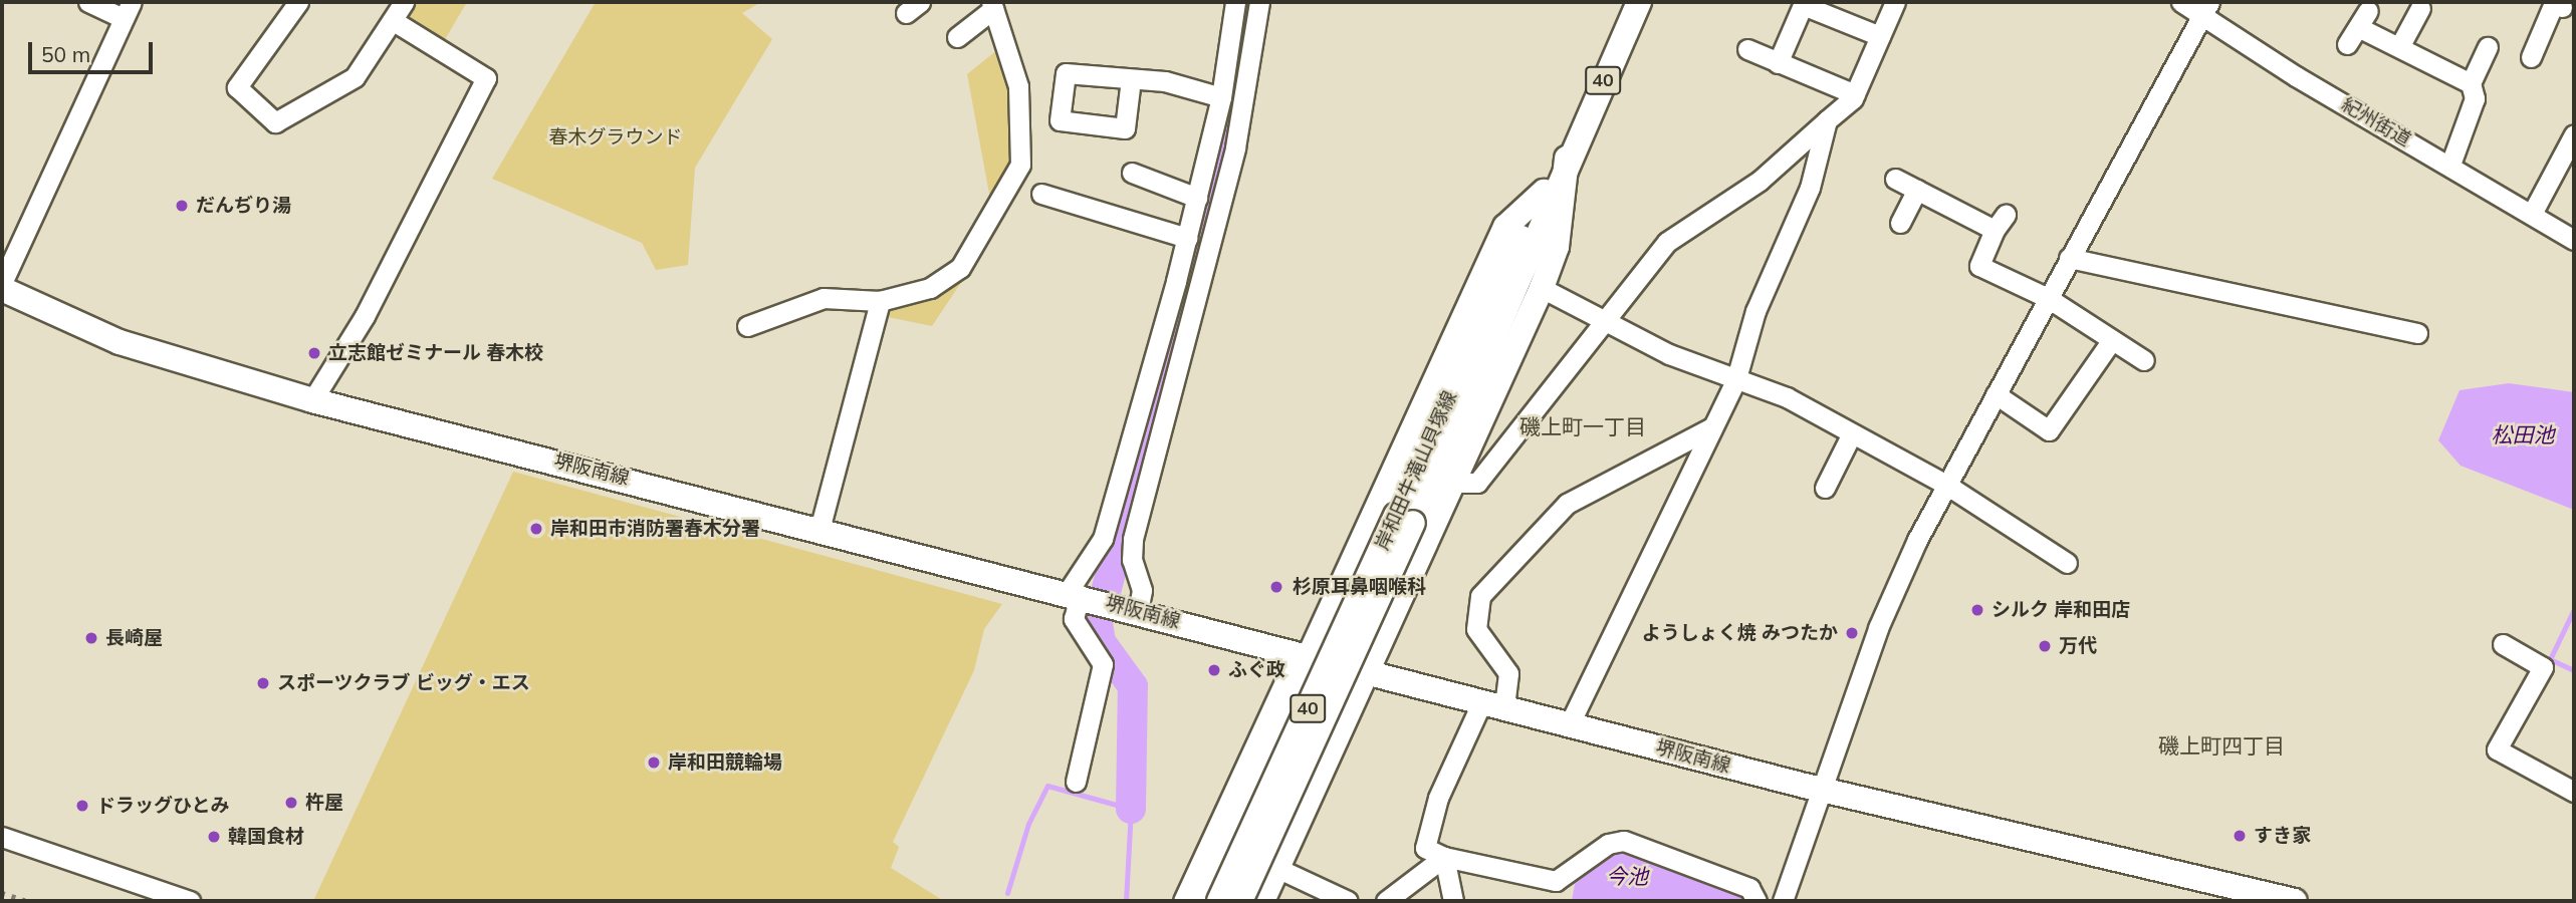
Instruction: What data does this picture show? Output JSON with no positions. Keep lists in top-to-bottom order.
{
  "streets": {
    "main road": ["40", "堺阪南線", "岸和田牛滝山貝塚線"],
    "street": ["紀州街道"]
  },
  "districts": ["磯上町一丁目", "磯上町四丁目"],
  "water": ["松田池", "今池"],
  "parks": ["春木グラウンド"],
  "places": [
    "だんぢり湯",
    "立志館ゼミナール 春木校",
    "岸和田市消防署春木分署",
    "杉原耳鼻咽喉科",
    "シルク 岸和田店",
    "ようしょく焼 みつたか",
    "長崎屋",
    "万代",
    "ふぐ政",
    "スポーツクラブ ビッグ・エス",
    "岸和田競輪場",
    "杵屋",
    "ドラッグひとみ",
    "すき家",
    "韓国食材"
  ],
  "scale_bar": "50 m"
}
